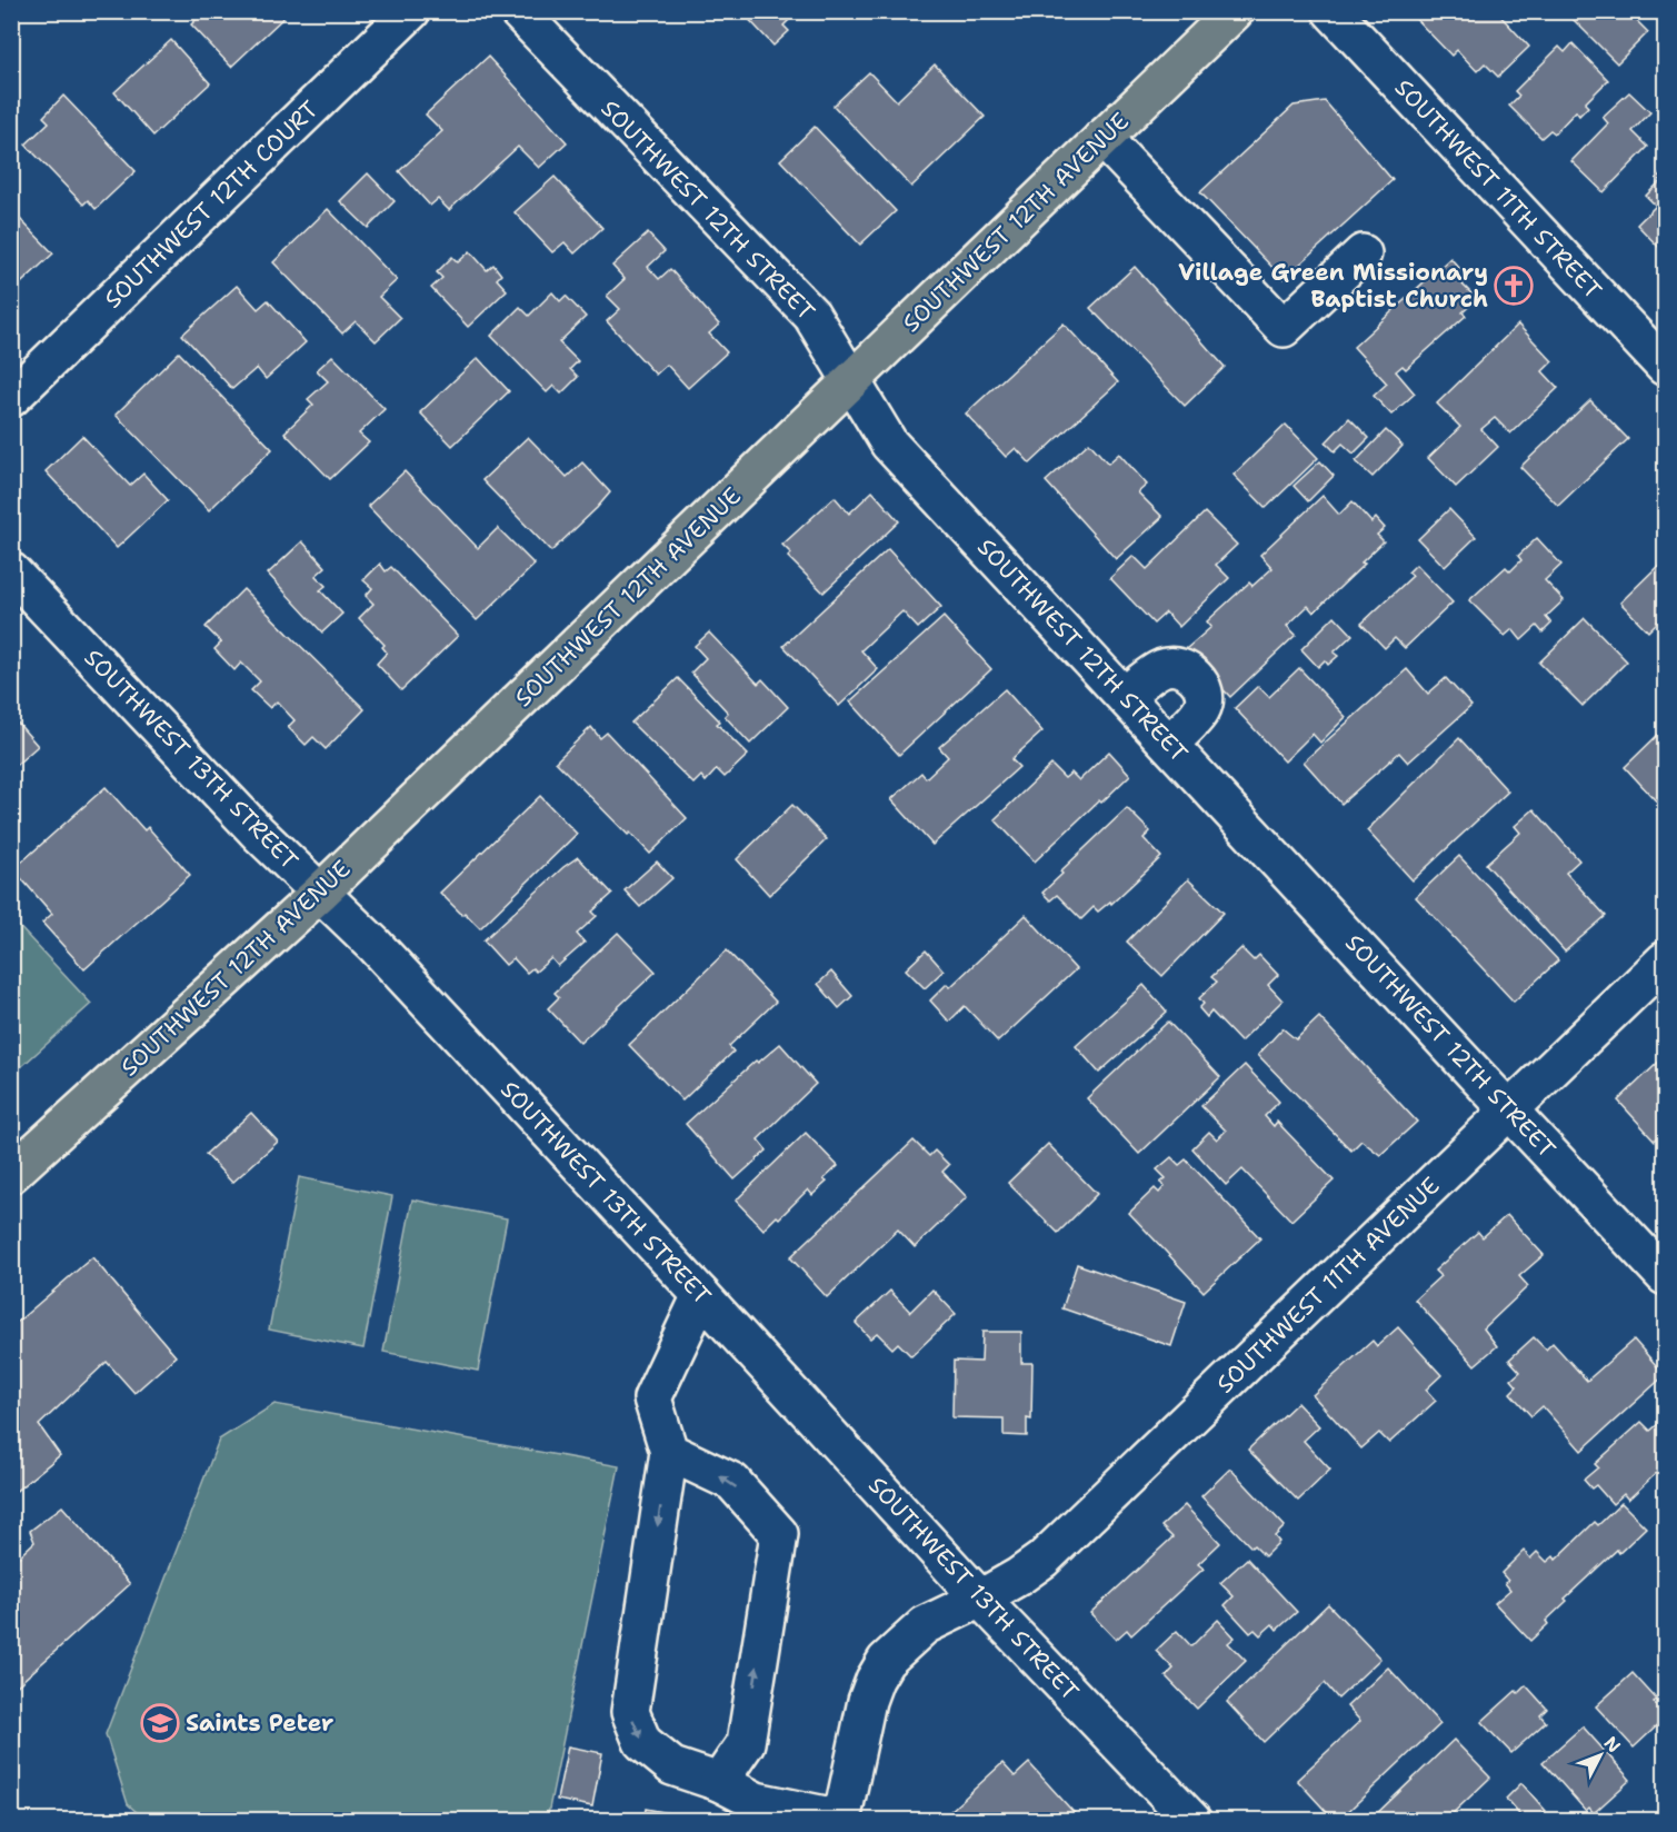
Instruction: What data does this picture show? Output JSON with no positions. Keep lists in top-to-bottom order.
{
  "streets": {
    "main road": ["SOUTHWEST 12TH AVENUE"],
    "street": [
      "SOUTHWEST 11TH STREET",
      "SOUTHWEST 12TH COURT",
      "SOUTHWEST 12TH STREET",
      "SOUTHWEST 13TH STREET",
      "SOUTHWEST 11TH AVENUE"
    ]
  },
  "crossings": [
    ["SOUTHWEST 12TH STREET", "SOUTHWEST 12TH AVENUE"],
    ["SOUTHWEST 12TH STREET", "SOUTHWEST 11TH AVENUE"],
    ["SOUTHWEST 12TH AVENUE", "SOUTHWEST 13TH STREET"],
    ["SOUTHWEST 13TH STREET", "SOUTHWEST 11TH AVENUE"]
  ],
  "places": {
    "church": ["Village Green Missionary Baptist Church"],
    "school or university": ["Saints Peter"]
  },
  "north": "top right"
}
